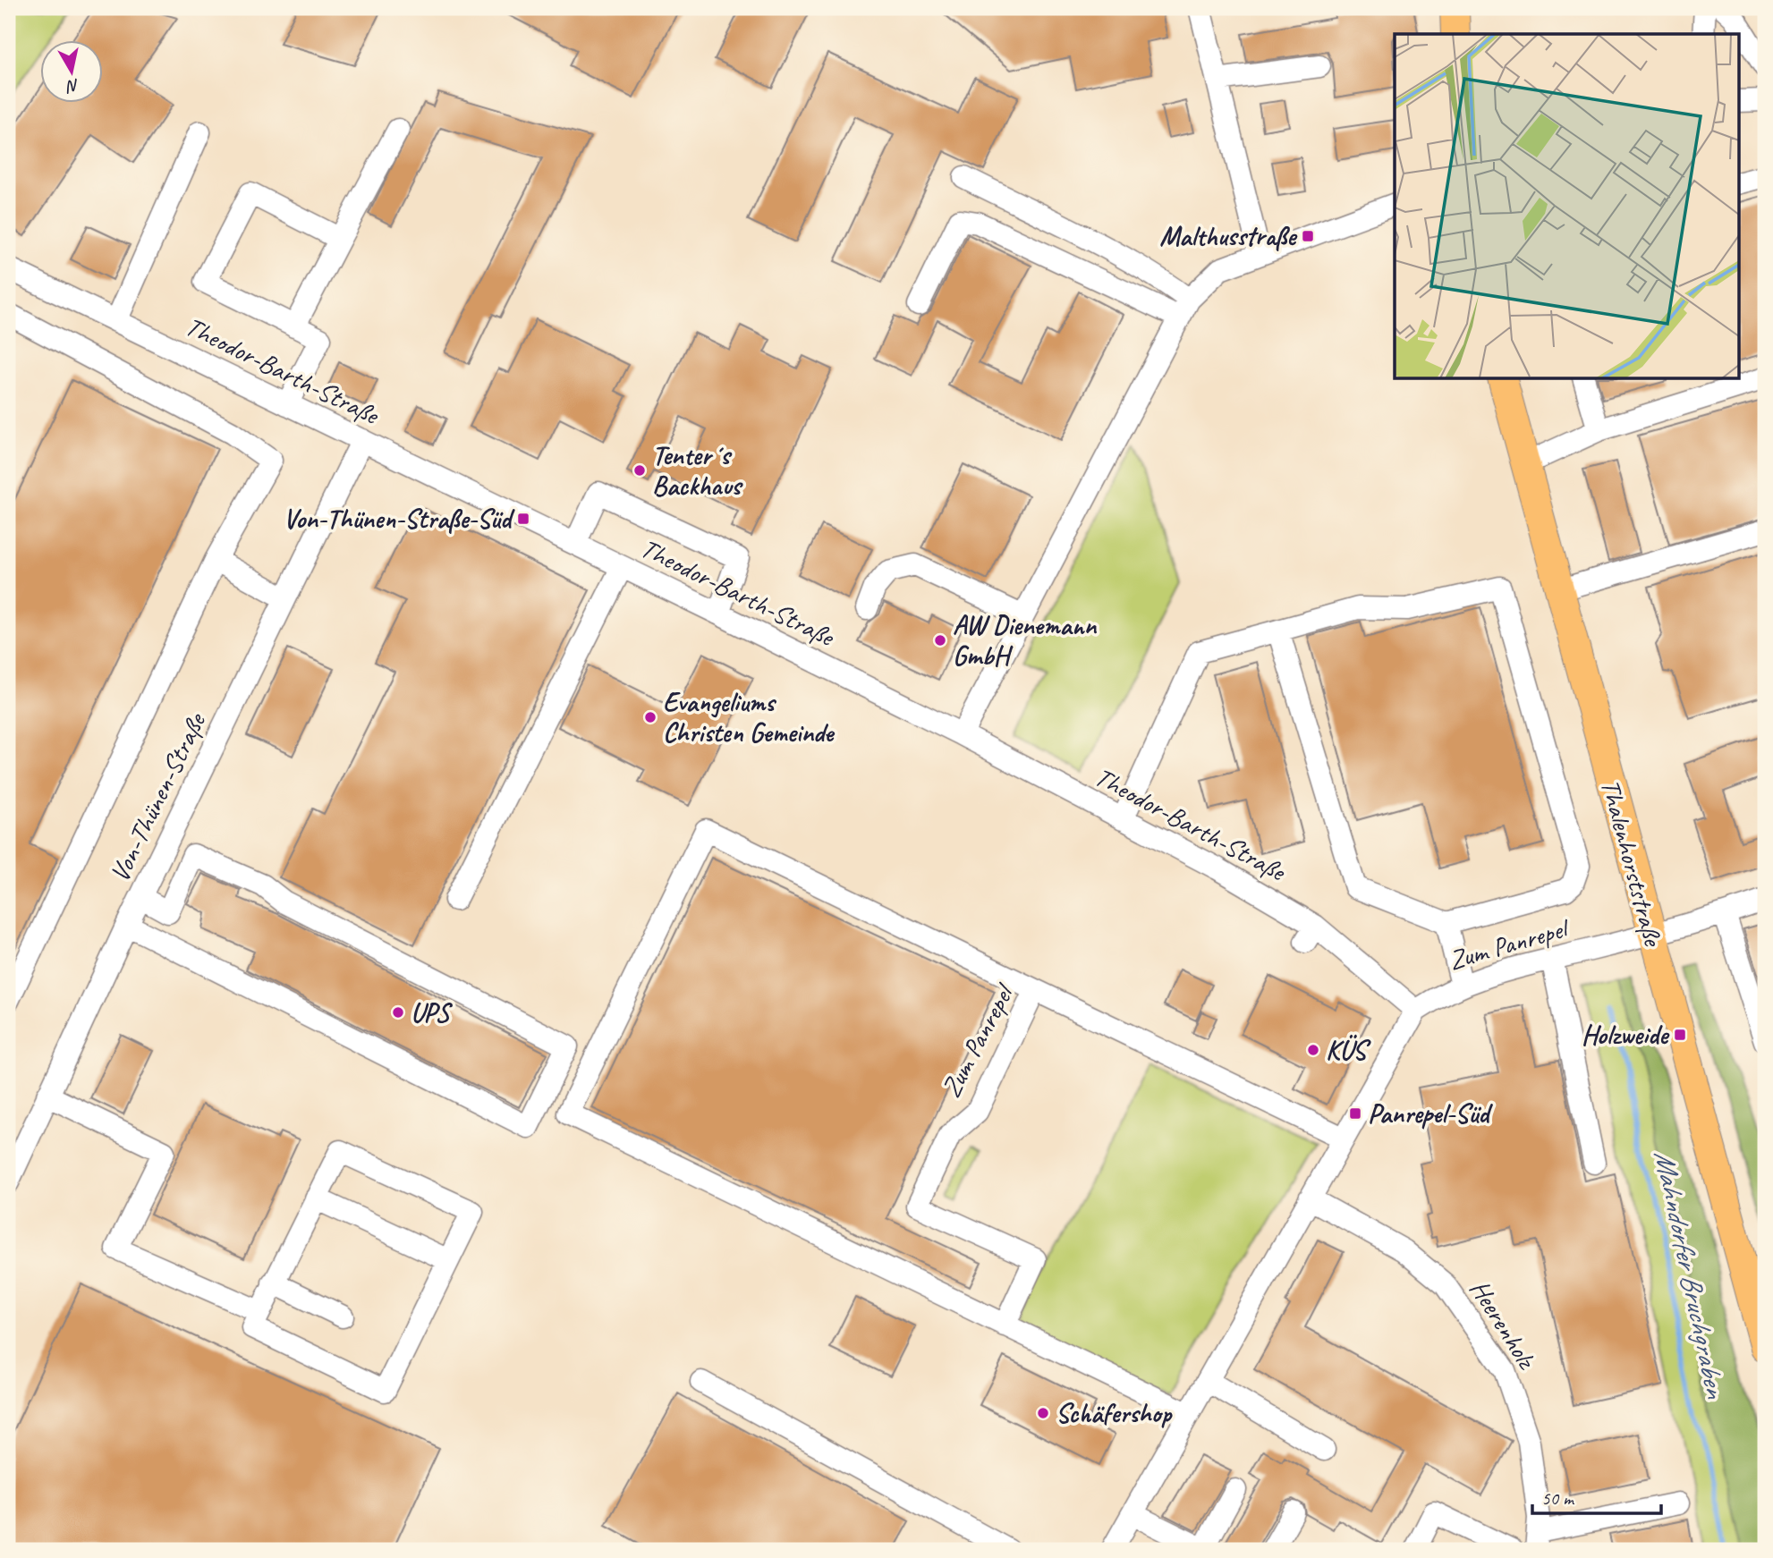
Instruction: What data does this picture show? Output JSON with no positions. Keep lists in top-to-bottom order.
{
  "streets": {
    "main road": ["Thalenhorststraße"],
    "street": [
      "Theodor-Barth-Straße",
      "Von-Thünen-Straße",
      "Zum Panrepel",
      "Heerenholz"
    ]
  },
  "crossings": [
    ["Theodor-Barth-Straße", "Von-Thünen-Straße"],
    ["Theodor-Barth-Straße", "Zum Panrepel"],
    ["Thalenhorststraße", "Zum Panrepel"],
    ["Zum Panrepel", "Heerenholz"]
  ],
  "water": ["Mahndorfer Bruchgraben"],
  "places": {
    "transit": [
      "Malthusstraße",
      "Von-Thünen-Straße-Süd",
      "Holzweide",
      "Panrepel-Süd"
    ],
    "other": [
      "Tenter´s Backhaus",
      "AW Dienemann GmbH",
      "Evangeliums Christen Gemeinde",
      "UPS",
      "KÜS",
      "Schäfershop"
    ]
  },
  "scale_bar": "50 m",
  "north": "bottom"
}
